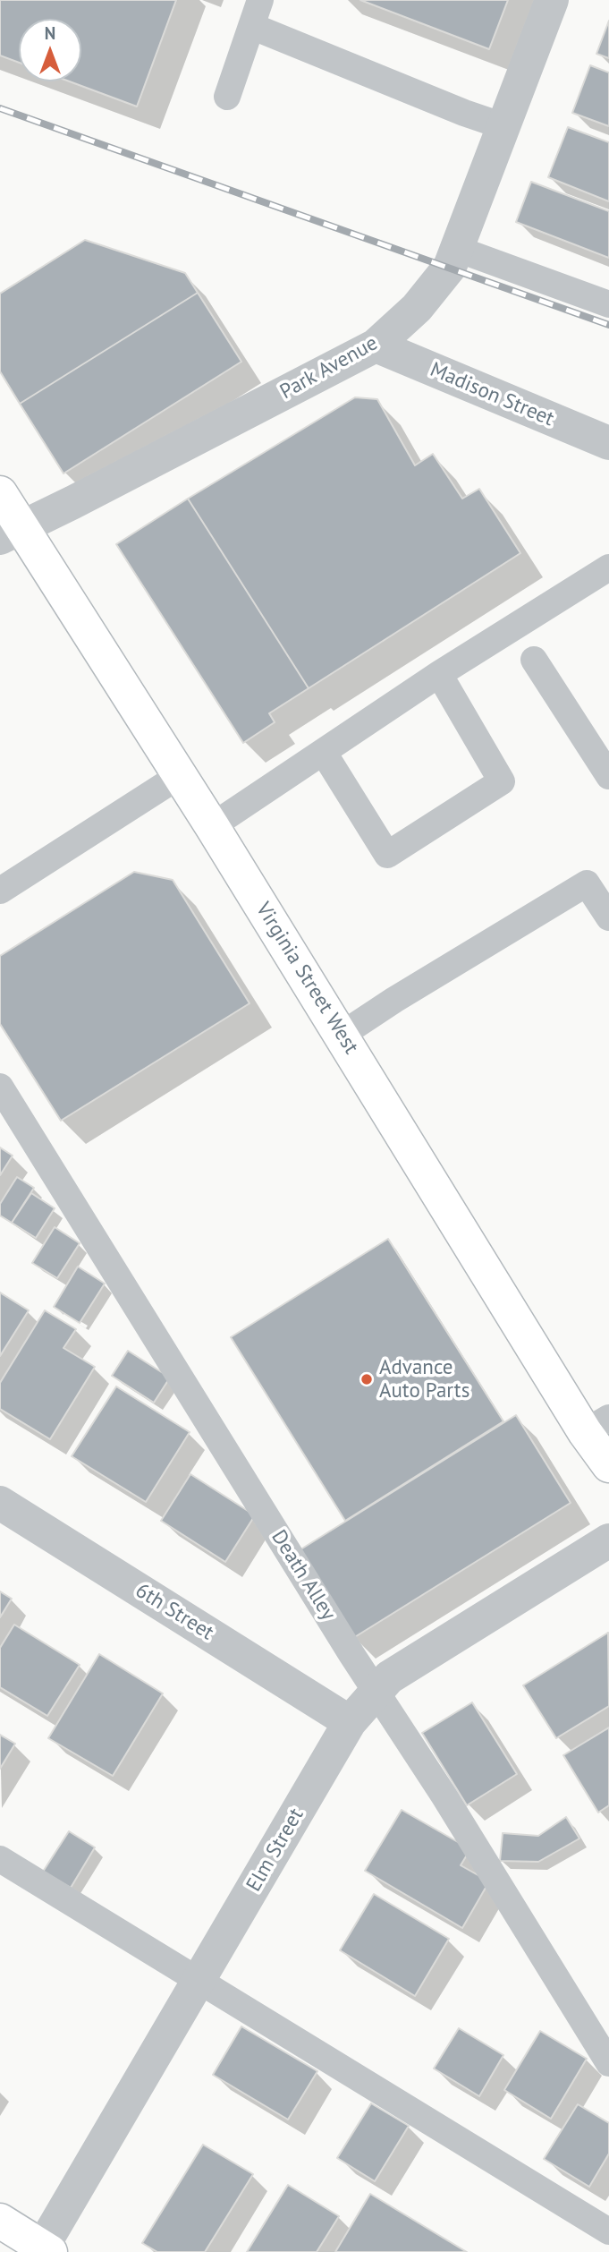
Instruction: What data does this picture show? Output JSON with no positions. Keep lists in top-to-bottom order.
{
  "streets": {
    "main road": ["Virginia Street West"],
    "street": [
      "Park Avenue",
      "Madison Street",
      "6th Street",
      "Elm Street"
    ],
    "lane": ["Death Alley"]
  },
  "crossings": [
    ["Park Avenue", "Madison Street"],
    ["Park Avenue", "Virginia Street West"],
    ["Death Alley", "Elm Street"],
    ["6th Street", "Elm Street"]
  ],
  "places": ["Advance Auto Parts"],
  "north": "top"
}
